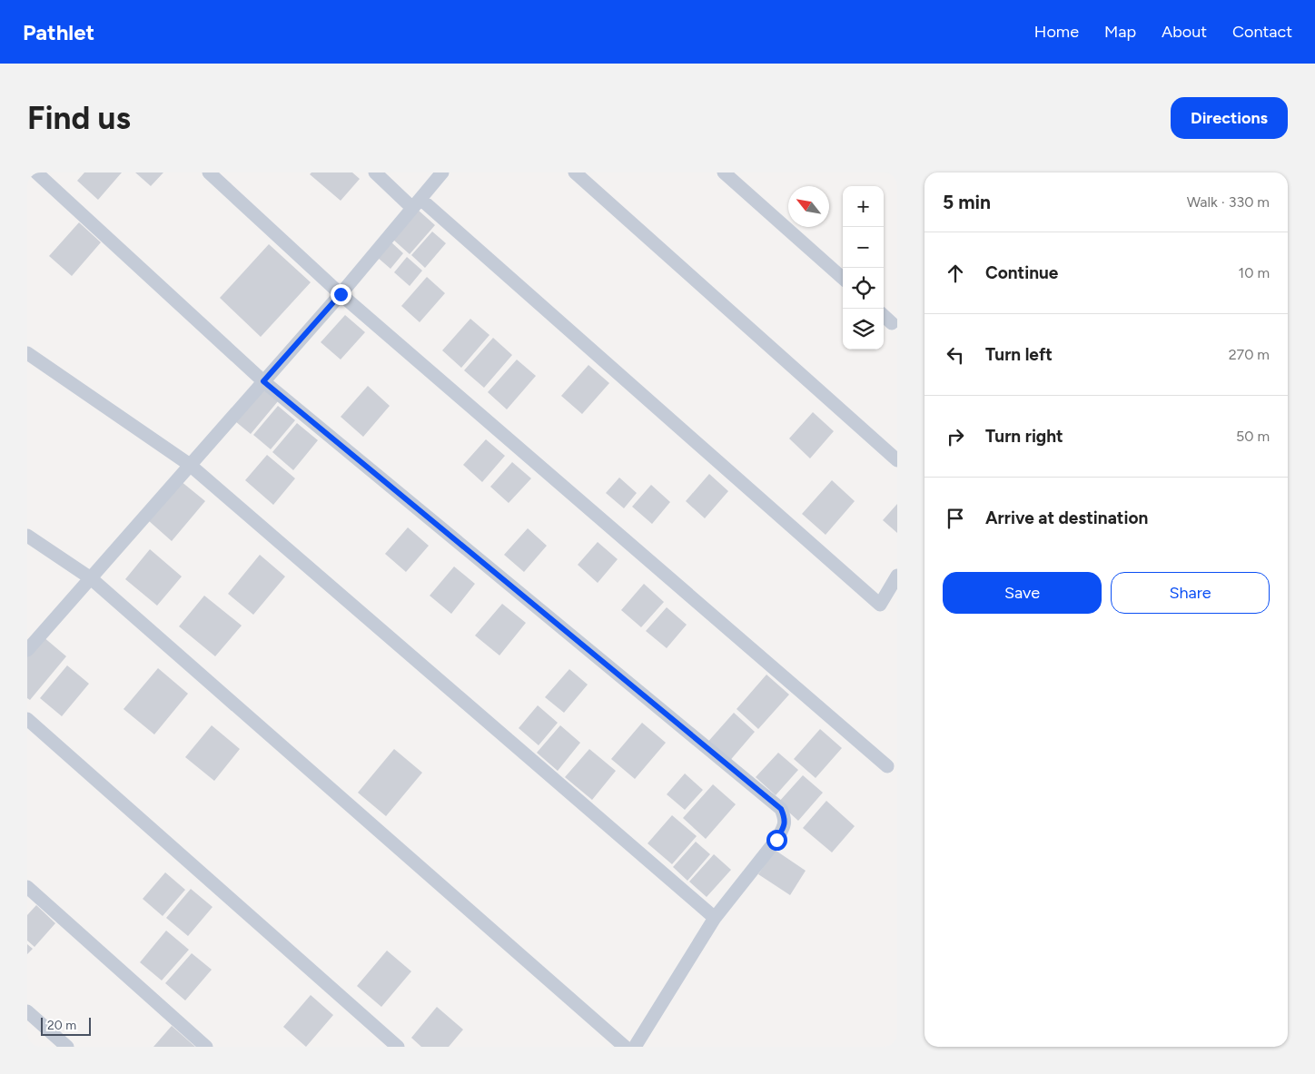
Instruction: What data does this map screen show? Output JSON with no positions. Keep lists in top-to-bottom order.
{
  "scale_bar": "20 m",
  "north": "top left",
  "page": {
    "header": "Pathlet",
    "nav": [
      "Home",
      "Map",
      "About",
      "Contact"
    ],
    "buttons": [
      "Directions",
      ["Save", "Share"]
    ],
    "title": "Find us",
    "heading": ["5 min", "Walk · 330 m"],
    "map_buttons": ["+", "−"],
    "list": [
      ["Continue", "10 m"],
      ["Turn left", "270 m"],
      ["Turn right", "50 m"],
      "Arrive at destination"
    ],
    "scale": "20 m"
  }
}
